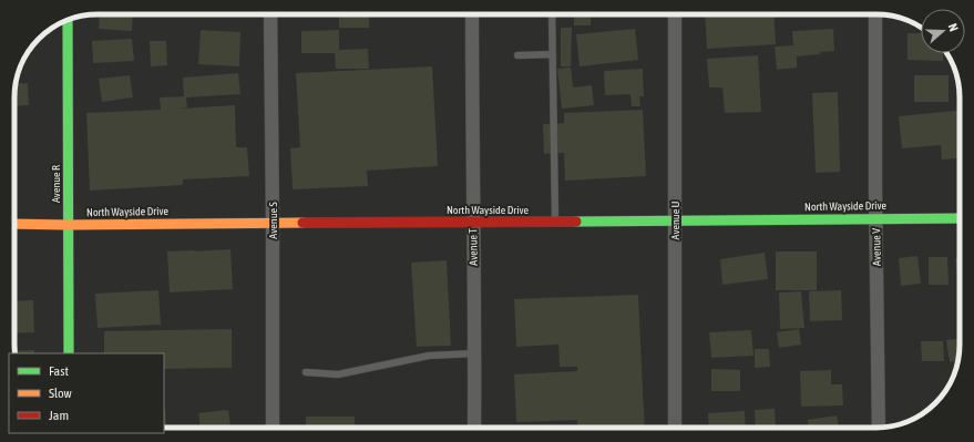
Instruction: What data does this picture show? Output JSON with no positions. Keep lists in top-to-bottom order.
{
  "streets": {
    "main road": ["Avenue R", "North Wayside Drive"],
    "street": [
      "Avenue S",
      "Avenue U",
      "Avenue T",
      "Avenue V"
    ]
  },
  "crossings": [
    ["Avenue R", "North Wayside Drive"],
    ["North Wayside Drive", "Avenue S"],
    ["North Wayside Drive", "Avenue U"],
    ["North Wayside Drive", "Avenue T"],
    ["North Wayside Drive", "Avenue V"]
  ],
  "legend": ["Fast", "Slow", "Jam"],
  "north": "right"
}
